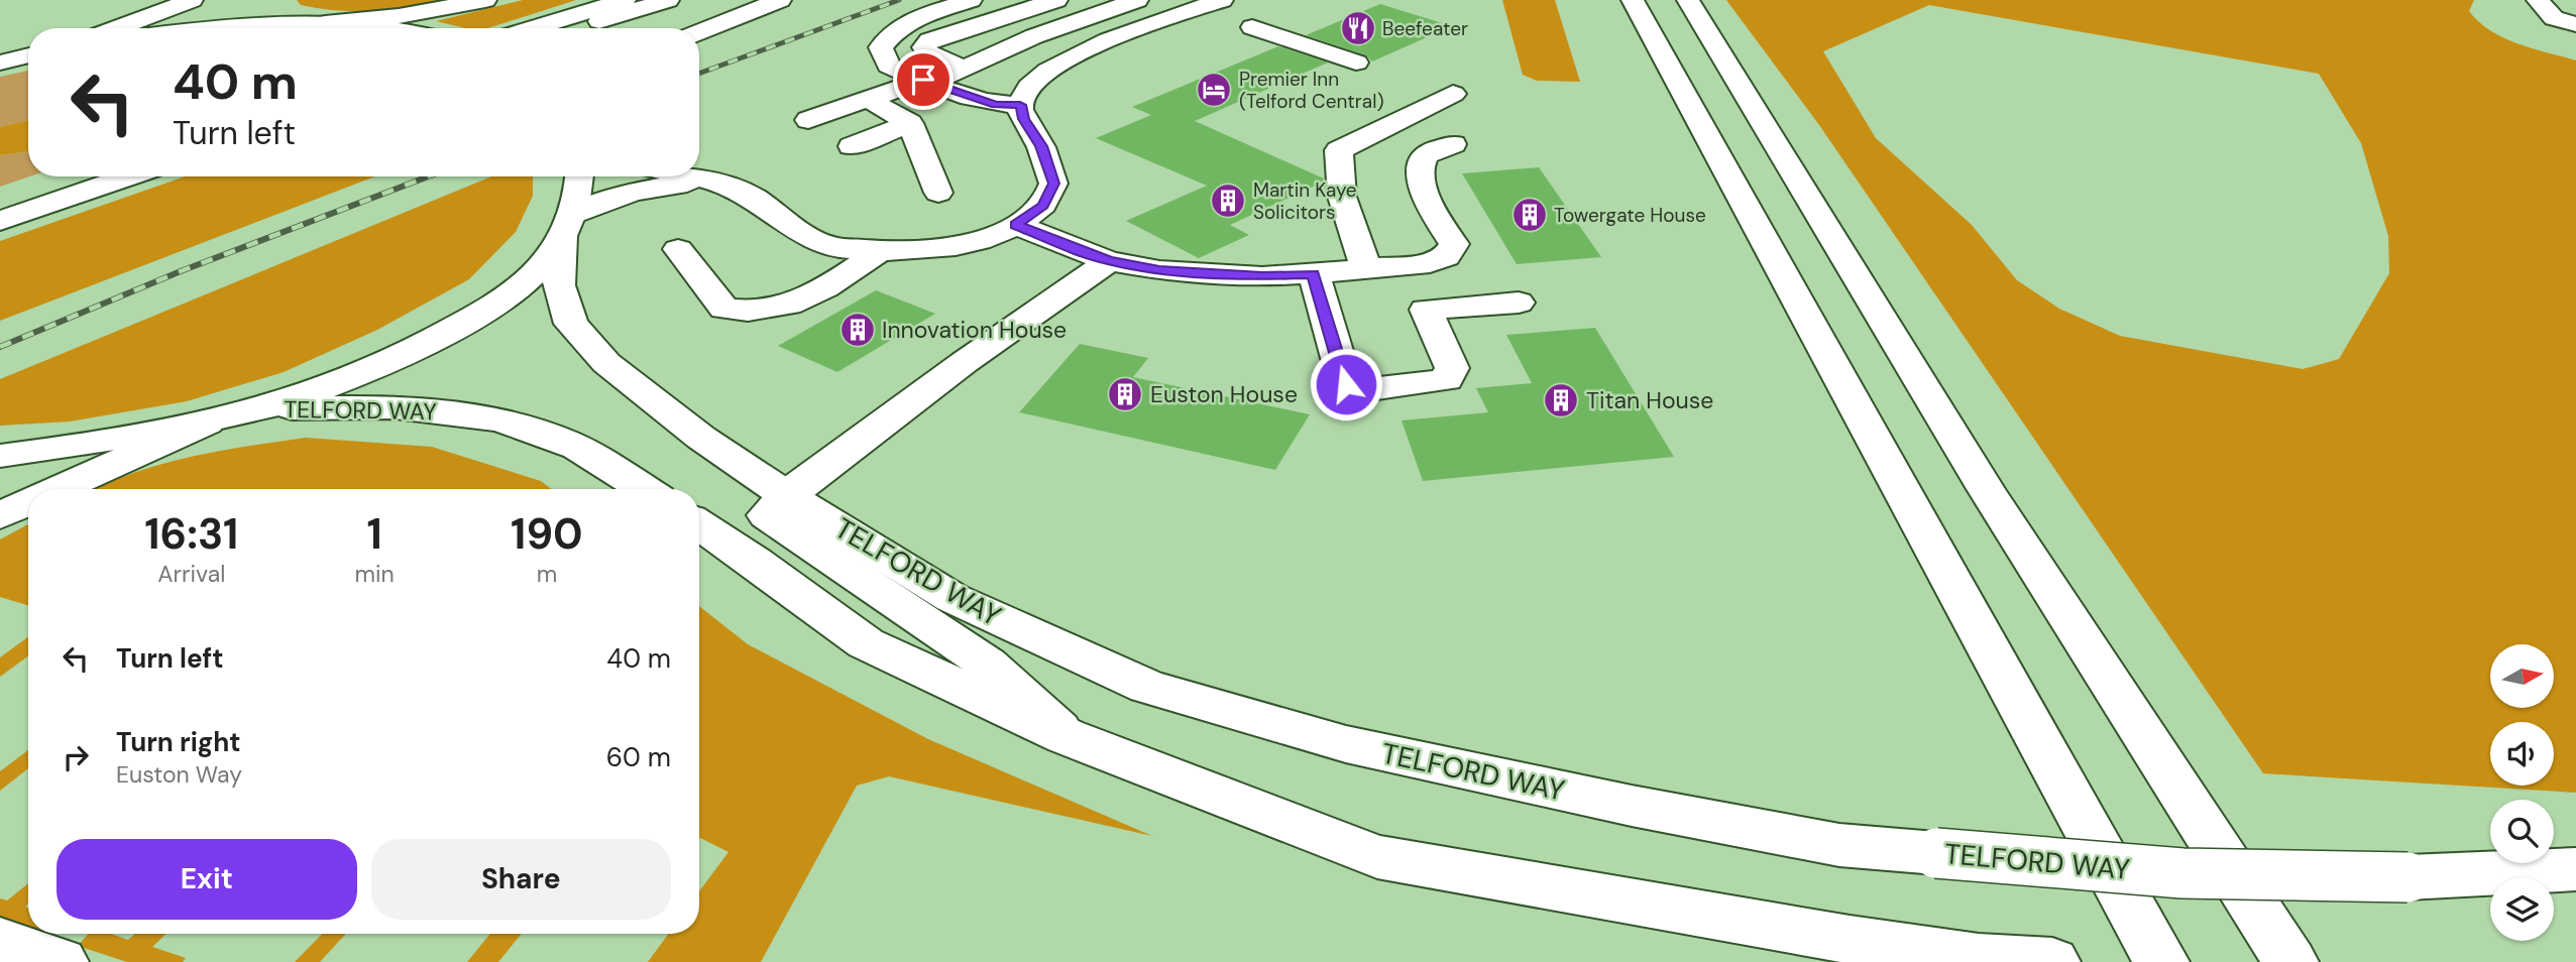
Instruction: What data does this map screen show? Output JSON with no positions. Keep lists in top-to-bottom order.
{
  "streets": {
    "main road": ["TELFORD WAY"]
  },
  "places": {
    "restaurant": ["Beefeater"],
    "hotel": ["Premier Inn (Telford Central)"],
    "building": [
      "Martin Kaye Solicitors",
      "Towergate House",
      "Innovation House",
      "Euston House",
      "Titan House"
    ]
  },
  "north": "right",
  "page": {
    "turn": ["40 m", "Turn left"],
    "eta": [
      "16:31",
      "Arrival",
      "1",
      "min",
      "190",
      "m"
    ],
    "list": [
      {
        "name": "Turn left",
        "value": "40 m"
      },
      {
        "name": "Turn right",
        "note": "Euston Way",
        "value": "60 m"
      }
    ],
    "buttons": ["Exit", "Share"]
  }
}
